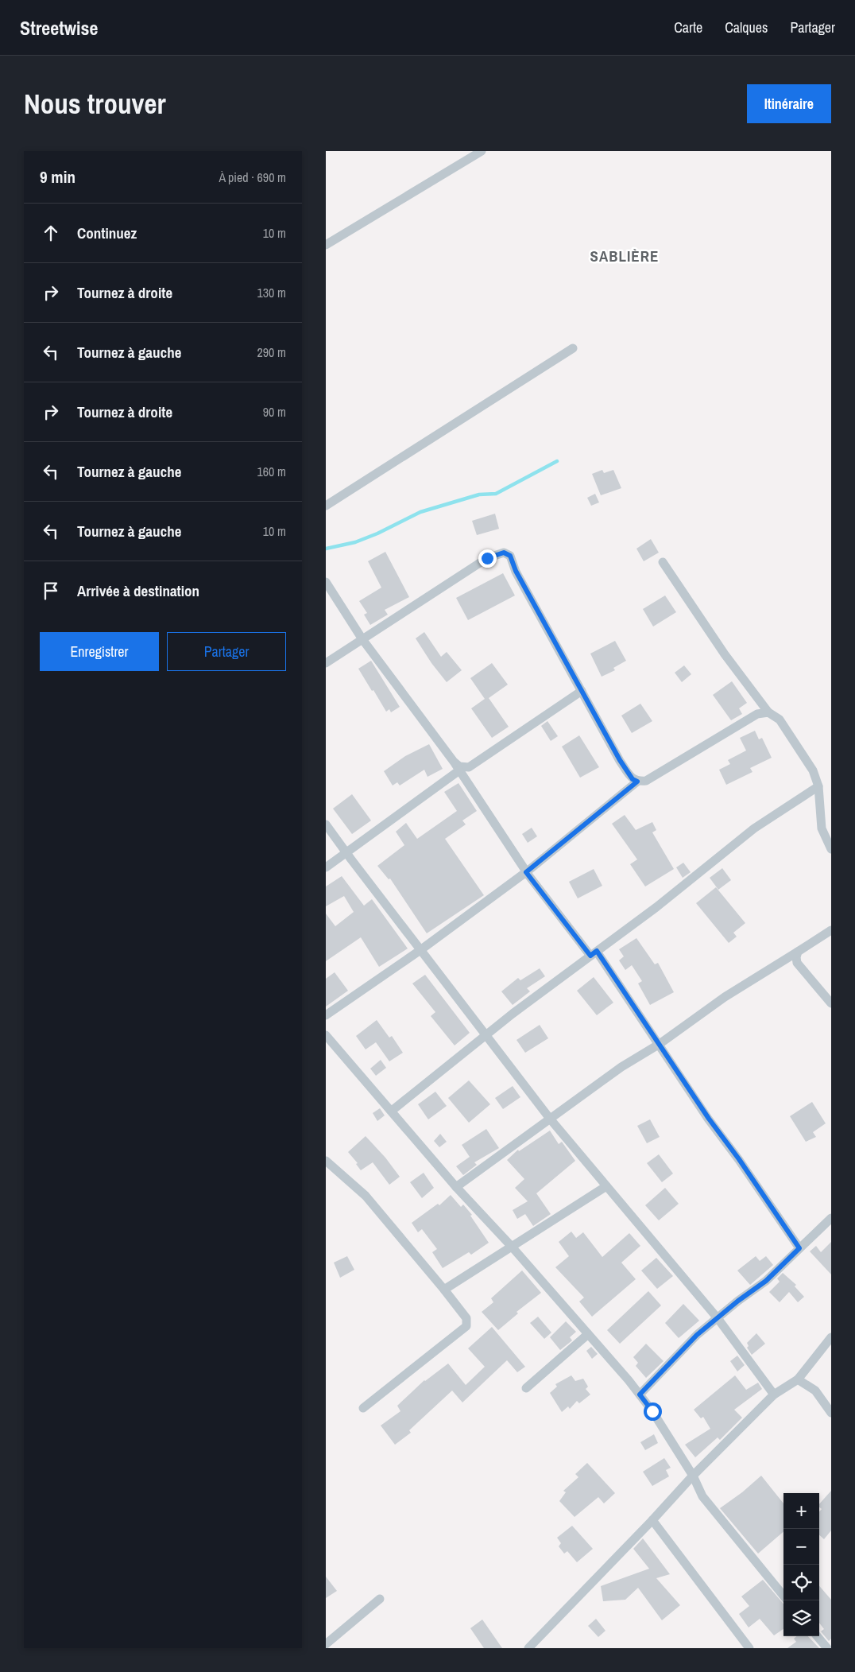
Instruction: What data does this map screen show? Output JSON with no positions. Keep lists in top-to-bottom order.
{
  "districts": ["SABLIÈRE"],
  "page": {
    "header": "Streetwise",
    "nav": ["Carte", "Calques", "Partager"],
    "buttons": [
      "Itinéraire",
      ["Enregistrer", "Partager"]
    ],
    "title": "Nous trouver",
    "heading": ["9 min", "À pied · 690 m"],
    "list": [
      ["Continuez", "10 m"],
      ["Tournez à droite", "130 m"],
      ["Tournez à gauche", "290 m"],
      ["Tournez à droite", "90 m"],
      ["Tournez à gauche", "160 m"],
      ["Tournez à gauche", "10 m"],
      "Arrivée à destination"
    ],
    "map_buttons": ["+", "−"]
  }
}
